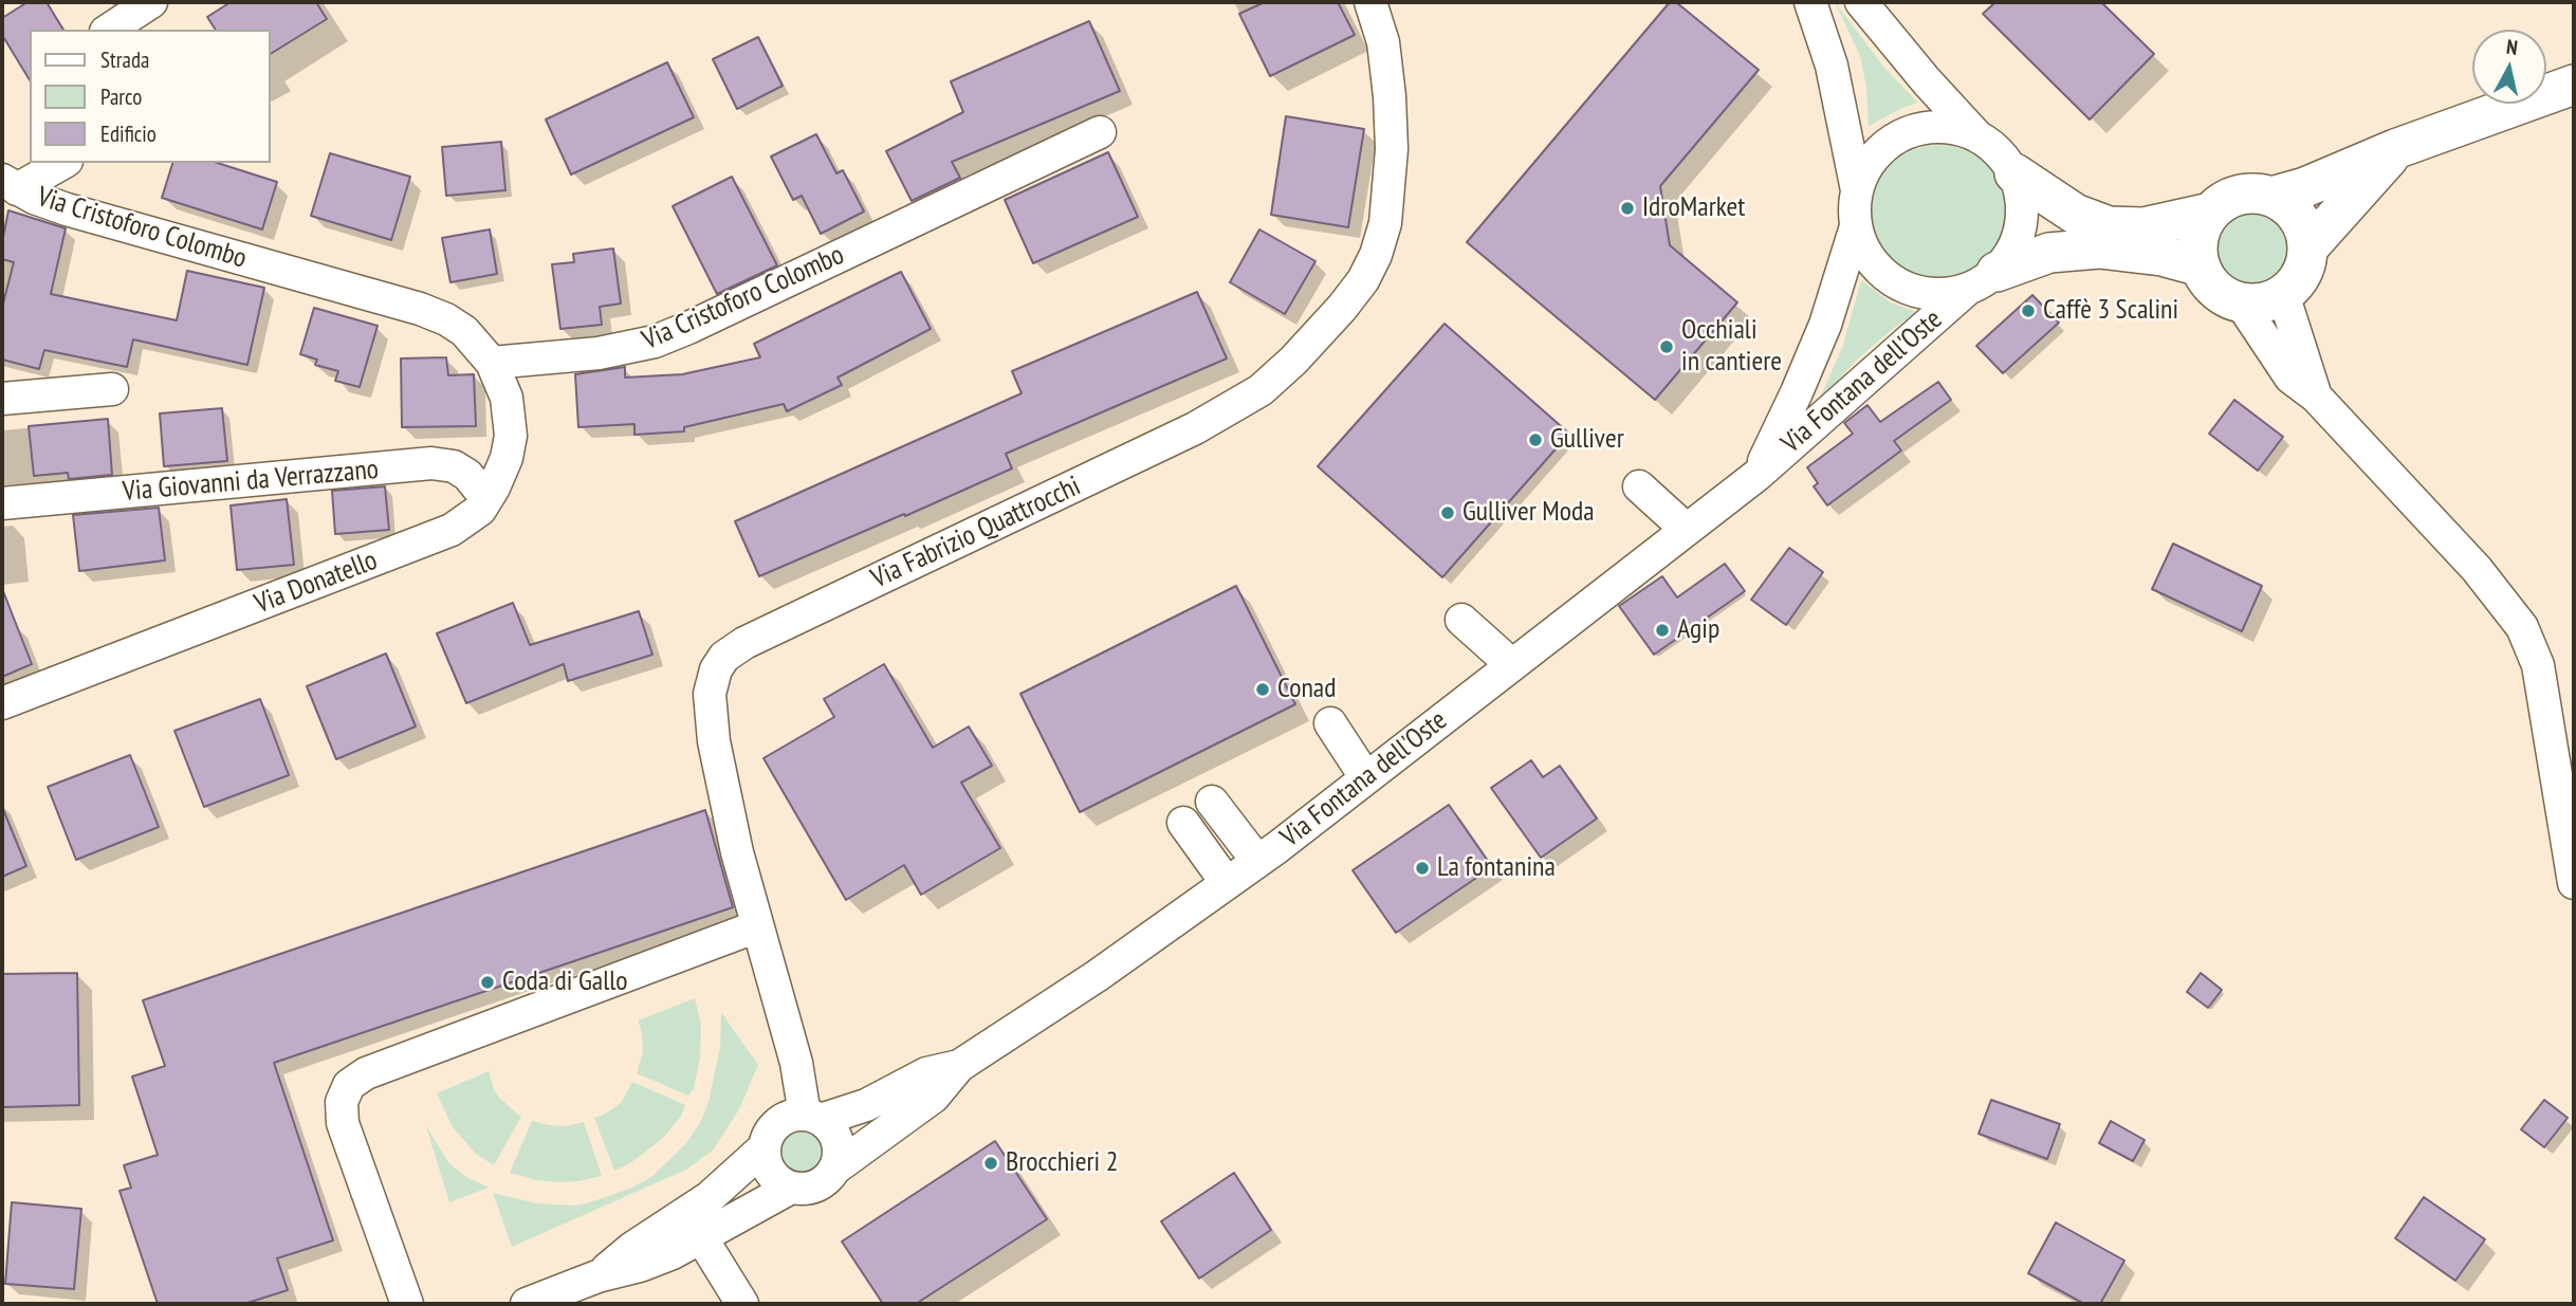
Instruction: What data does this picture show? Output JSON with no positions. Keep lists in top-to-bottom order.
{
  "streets": {
    "street": [
      "Via Cristoforo Colombo",
      "Via Fontana dell'Oste",
      "Via Giovanni da Verrazzano",
      "Via Fabrizio Quattrocchi",
      "Via Donatello"
    ]
  },
  "crossings": [
    ["Via Cristoforo Colombo", "Via Donatello"],
    ["Via Fontana dell'Oste", "Via Fabrizio Quattrocchi"],
    ["Via Giovanni da Verrazzano", "Via Donatello"]
  ],
  "places": [
    "IdroMarket",
    "Caffè 3 Scalini",
    "Occhiali in cantiere",
    "Gulliver",
    "Gulliver Moda",
    "Agip",
    "Conad",
    "La fontanina",
    "Coda di Gallo",
    "Brocchieri 2"
  ],
  "legend": ["Strada", "Parco", "Edificio"],
  "north": "top"
}
